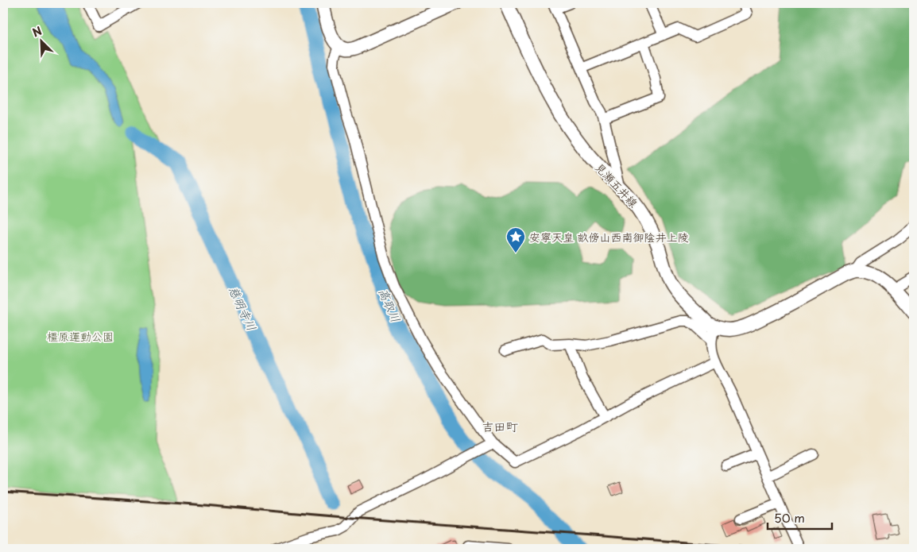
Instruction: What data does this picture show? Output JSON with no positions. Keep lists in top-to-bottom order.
{
  "streets": {
    "main road": ["見瀬五井線"]
  },
  "districts": ["吉田町"],
  "water": ["高取川", "慈明寺川"],
  "parks": ["橿原運動公園"],
  "places": {
    "place": ["安寧天皇 畝傍山西南御陰井上陵"]
  },
  "scale_bar": "50 m",
  "north": "top left"
}
